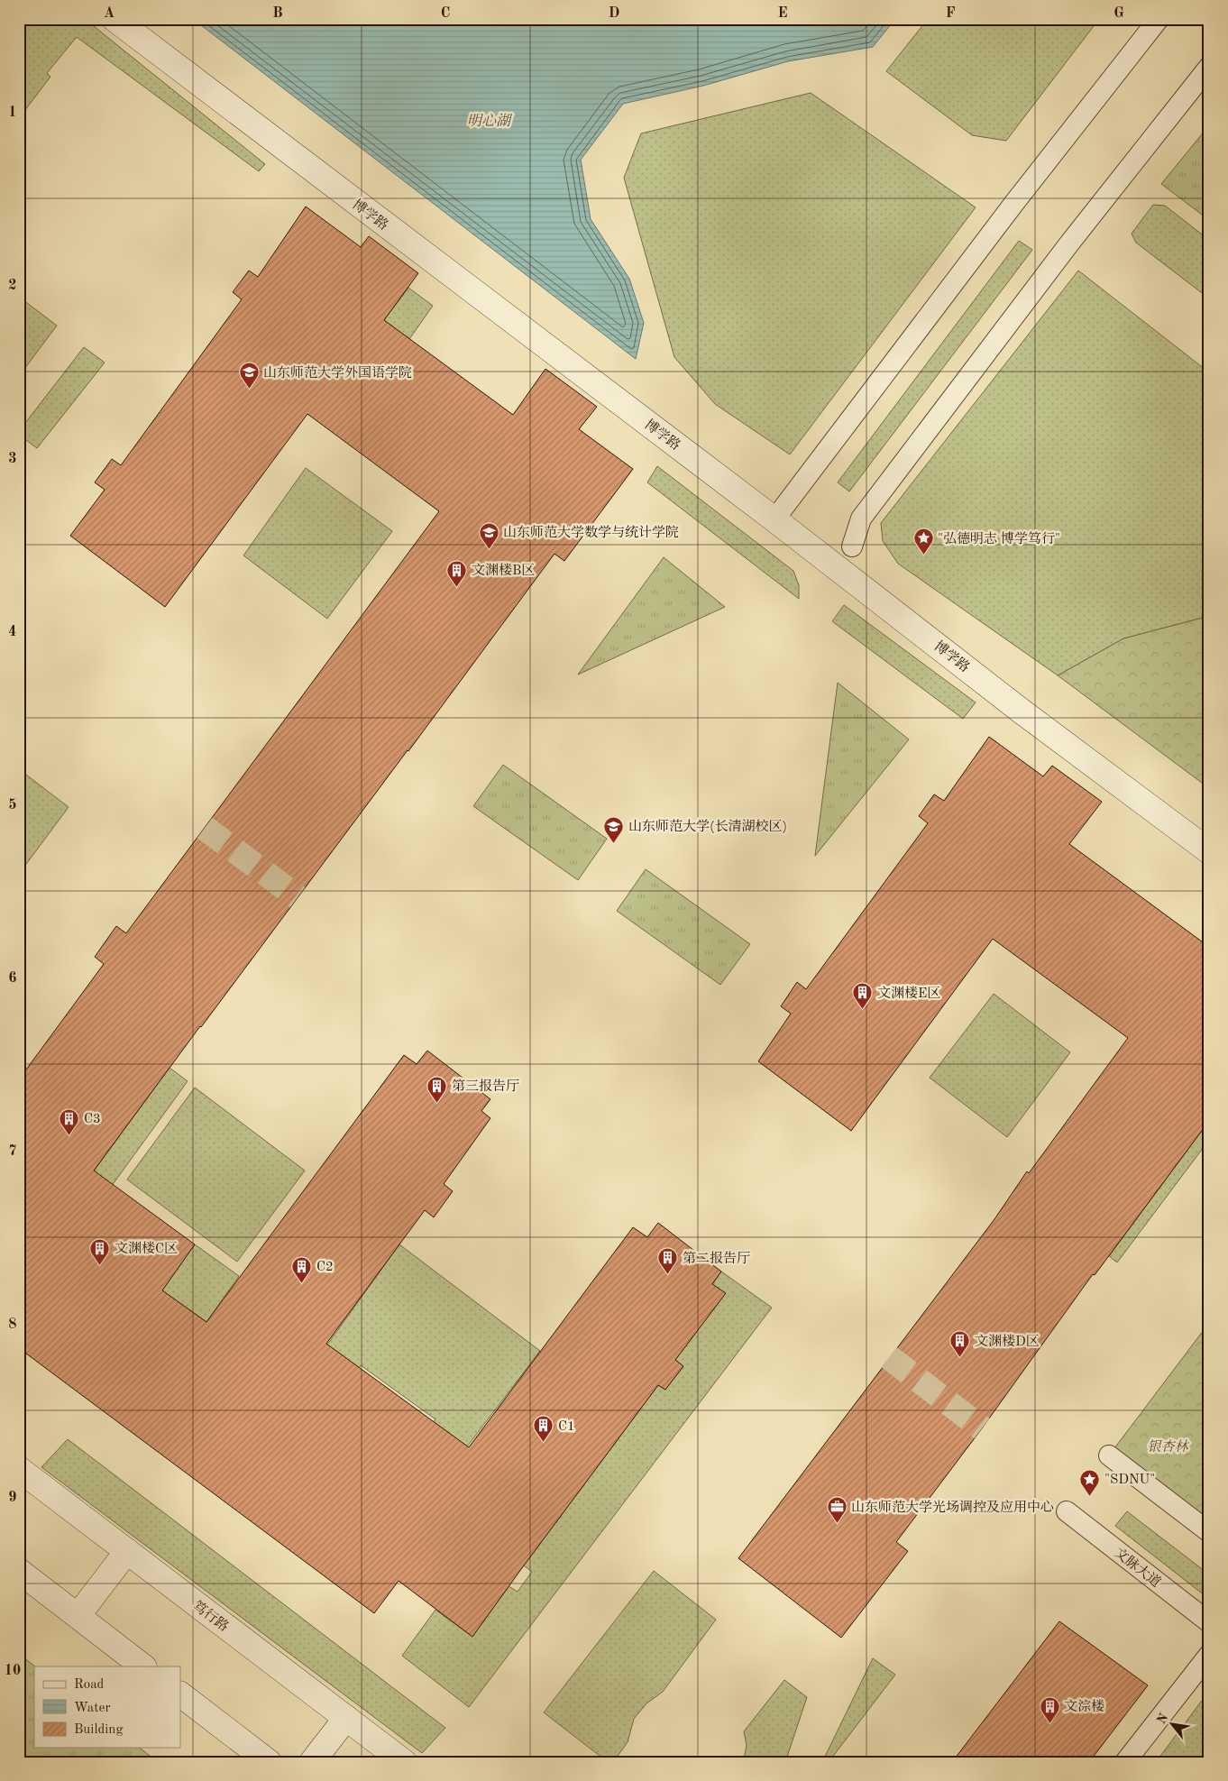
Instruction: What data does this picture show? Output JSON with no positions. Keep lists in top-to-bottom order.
{
  "streets": {
    "street": ["博学路", "笃行路"],
    "lane": ["文脉大道"]
  },
  "water": ["明心湖"],
  "parks": ["银杏林"],
  "places": {
    "school or university": ["山东师范大学外国语学院", "山东师范大学数学与统计学院", "山东师范大学(长清湖校区)"],
    "place": ["\"弘德明志 博学笃行\"", "\"SDNU\""],
    "building": [
      "文渊楼B区",
      "文渊楼E区",
      "第三报告厅",
      "C3",
      "文渊楼C区",
      "第二报告厅",
      "C2",
      "文渊楼D区",
      "C1",
      "文淙楼"
    ],
    "office": ["山东师范大学光场调控及应用中心"]
  },
  "legend": ["Road", "Water", "Building"],
  "north": "top left",
  "grid": {
    "columns": [
      "A",
      "B",
      "C",
      "D",
      "E",
      "F",
      "G"
    ],
    "rows": [
      "1",
      "2",
      "3",
      "4",
      "5",
      "6",
      "7",
      "8",
      "9",
      "10"
    ]
  }
}
